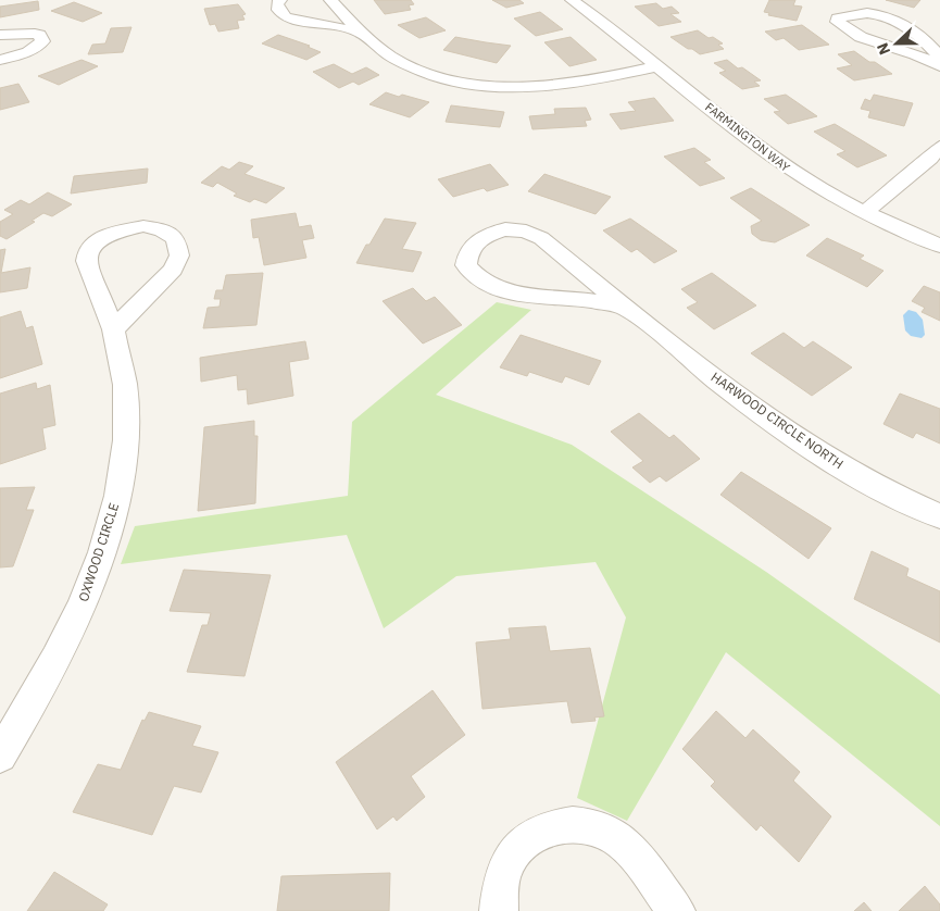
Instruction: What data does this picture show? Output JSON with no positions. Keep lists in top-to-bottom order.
{
  "streets": {
    "street": ["FARMINGTON WAY", "HARWOOD CIRCLE NORTH", "OXWOOD CIRCLE"]
  },
  "north": "left"
}
